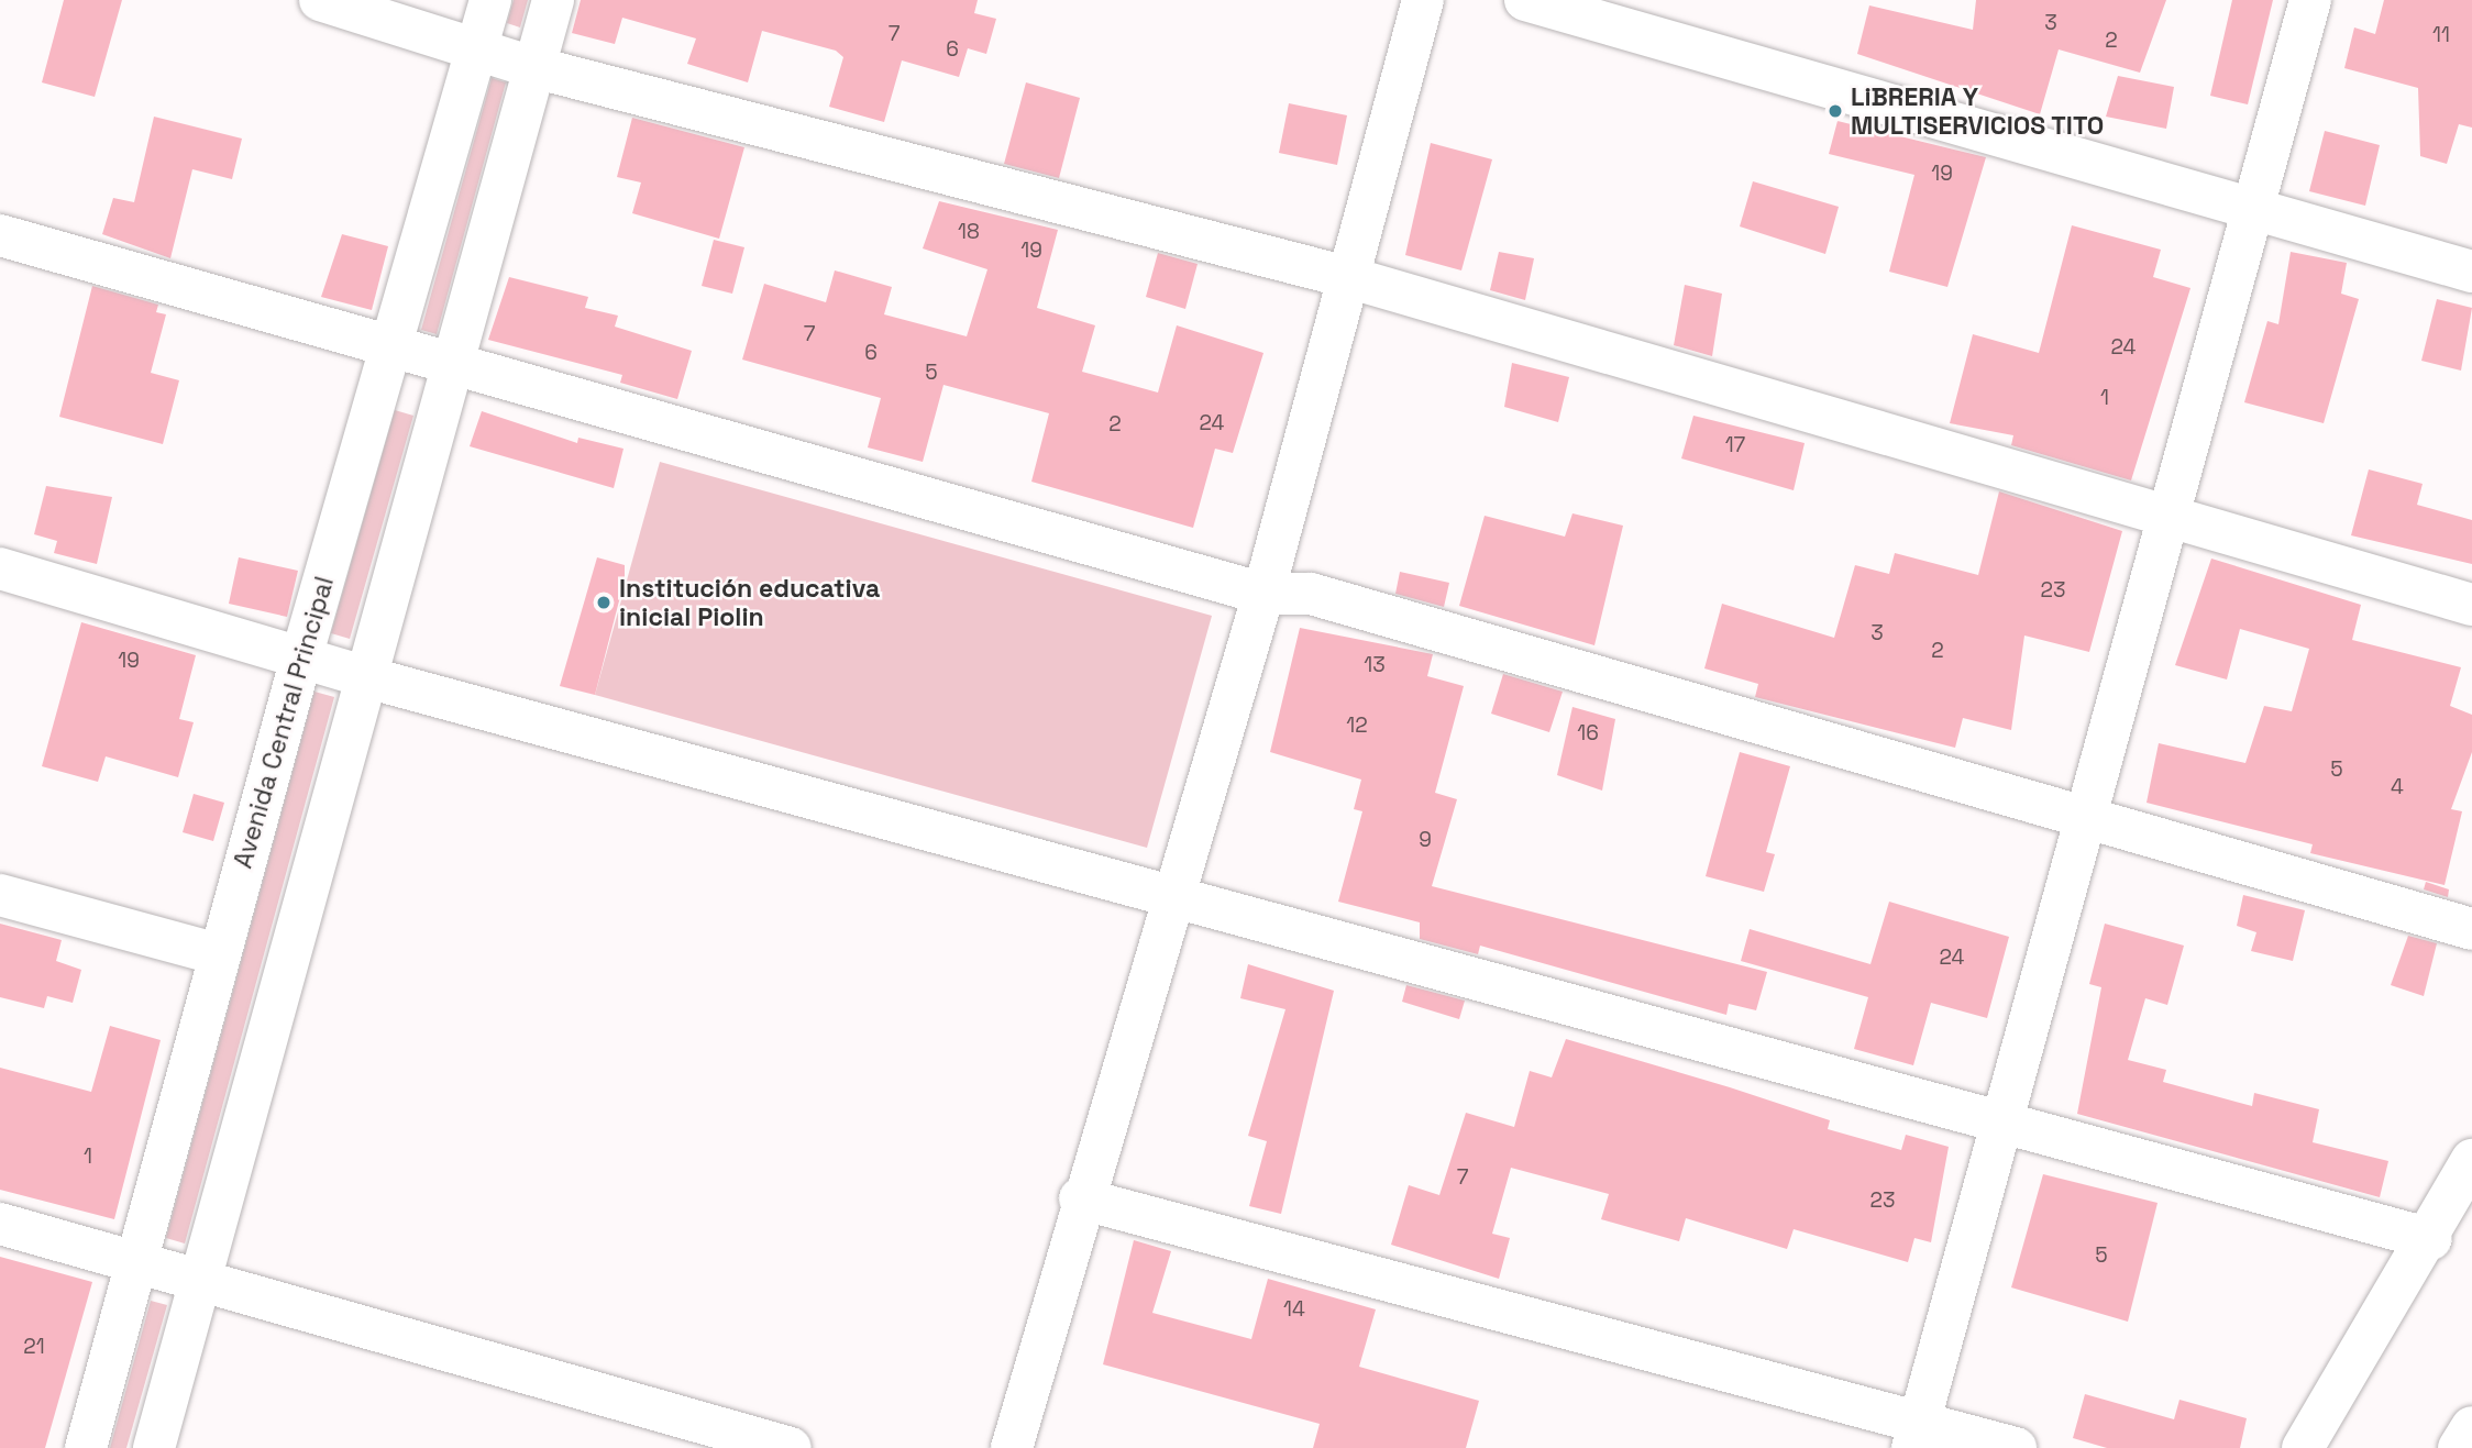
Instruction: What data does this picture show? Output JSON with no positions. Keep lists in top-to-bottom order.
{
  "streets": {
    "street": ["Avenida Central Principal"]
  },
  "places": ["LiBRERIA Y MULTISERVICIOS TITO", "Institución educativa inicial Piolin"],
  "house_numbers": [
    "3",
    "7",
    "11",
    "2",
    "6",
    "19",
    "18",
    "19",
    "7",
    "24",
    "6",
    "5",
    "1",
    "24",
    "2",
    "17",
    "23",
    "3",
    "2",
    "19",
    "13",
    "12",
    "16",
    "5",
    "4",
    "9",
    "24",
    "1",
    "7",
    "23",
    "5",
    "14",
    "21"
  ]
}
